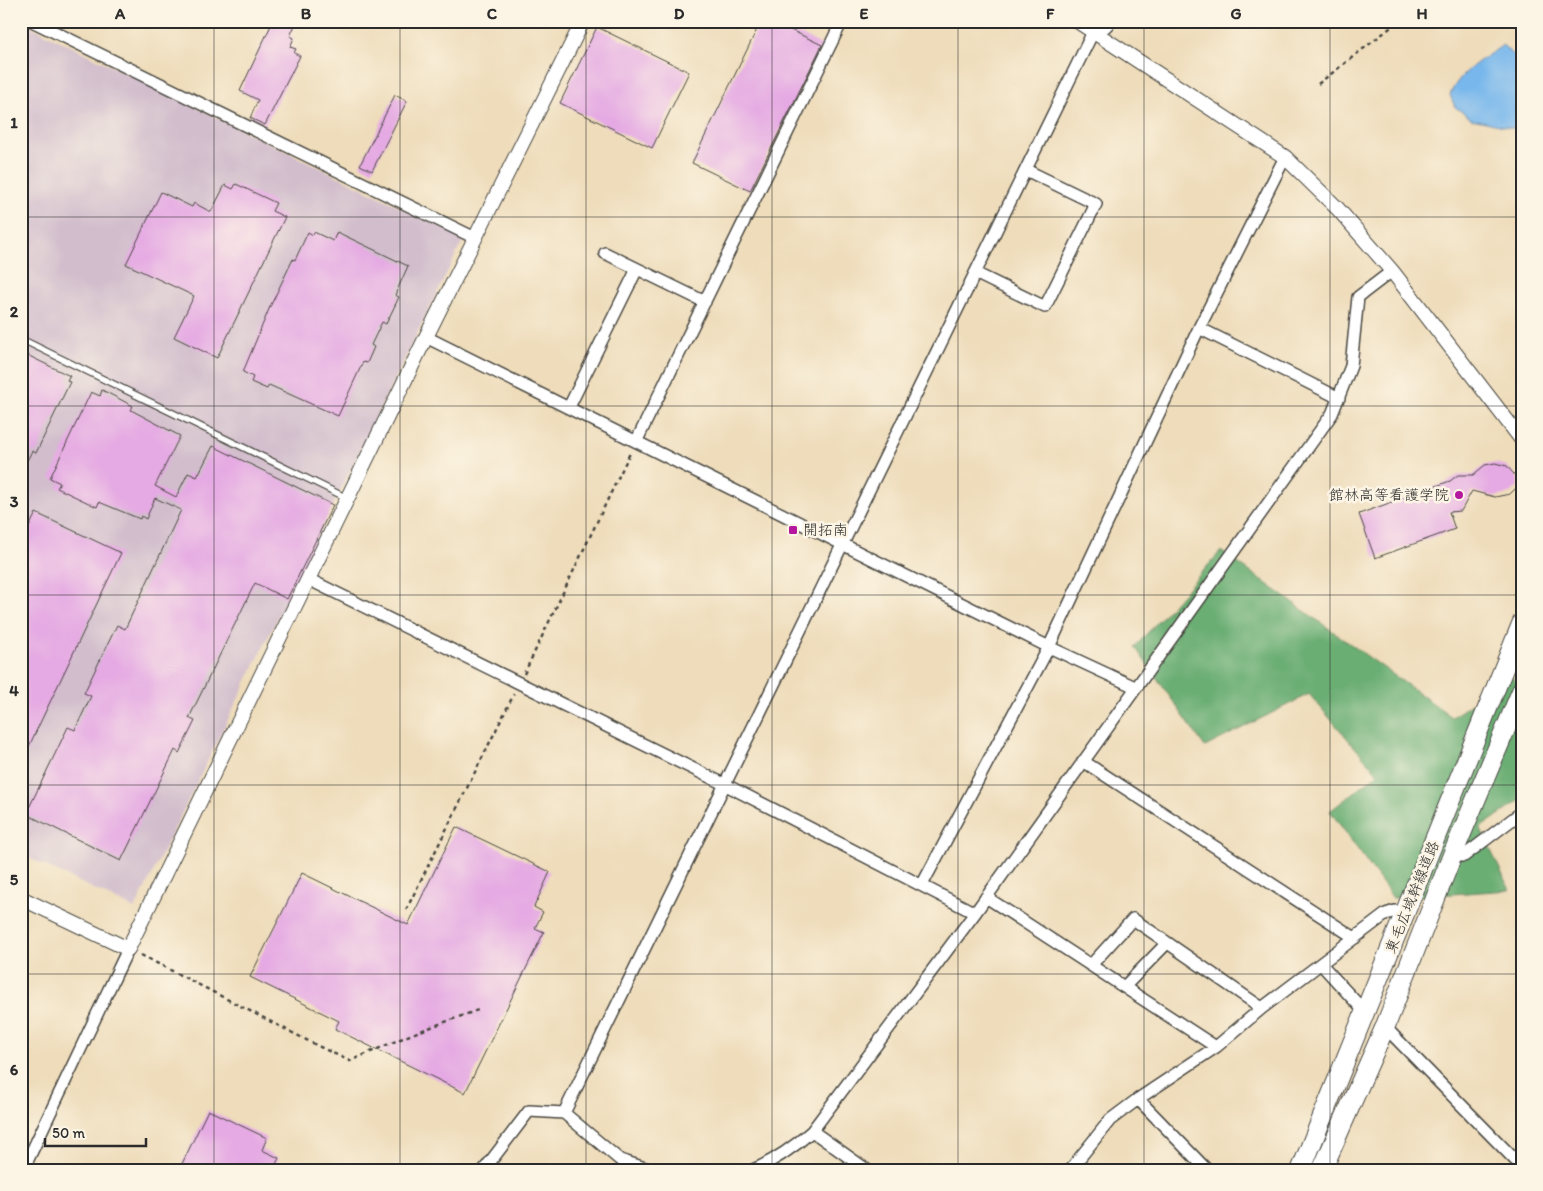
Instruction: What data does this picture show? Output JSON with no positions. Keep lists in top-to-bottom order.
{
  "streets": {
    "highway": ["東毛広域幹線道路"]
  },
  "places": {
    "other": ["館林高等看護学院"],
    "transit": ["開拓南"]
  },
  "scale_bar": "50 m",
  "grid": {
    "columns": [
      "A",
      "B",
      "C",
      "D",
      "E",
      "F",
      "G",
      "H"
    ],
    "rows": [
      "1",
      "2",
      "3",
      "4",
      "5",
      "6"
    ]
  }
}
